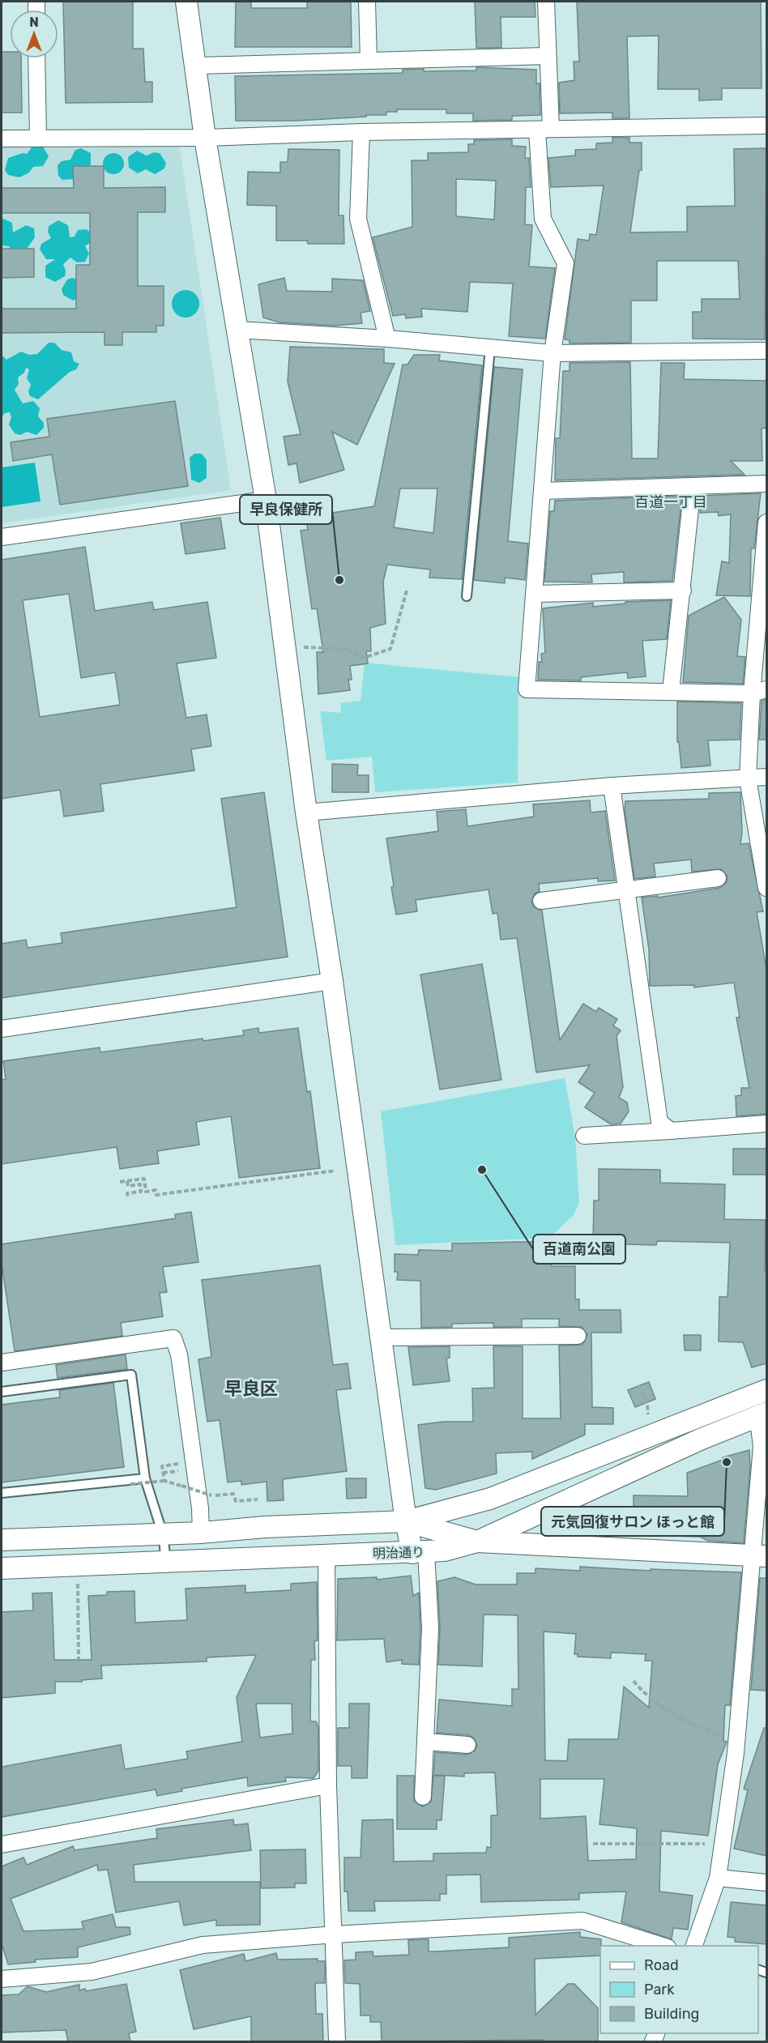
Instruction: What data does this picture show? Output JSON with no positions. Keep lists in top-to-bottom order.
{
  "streets": {
    "street": ["明治通り"]
  },
  "districts": ["百道一丁目", "早良区"],
  "places": ["早良保健所", "百道南公園", "元気回復サロン ほっと館"],
  "legend": ["Road", "Park", "Building"],
  "north": "top"
}
